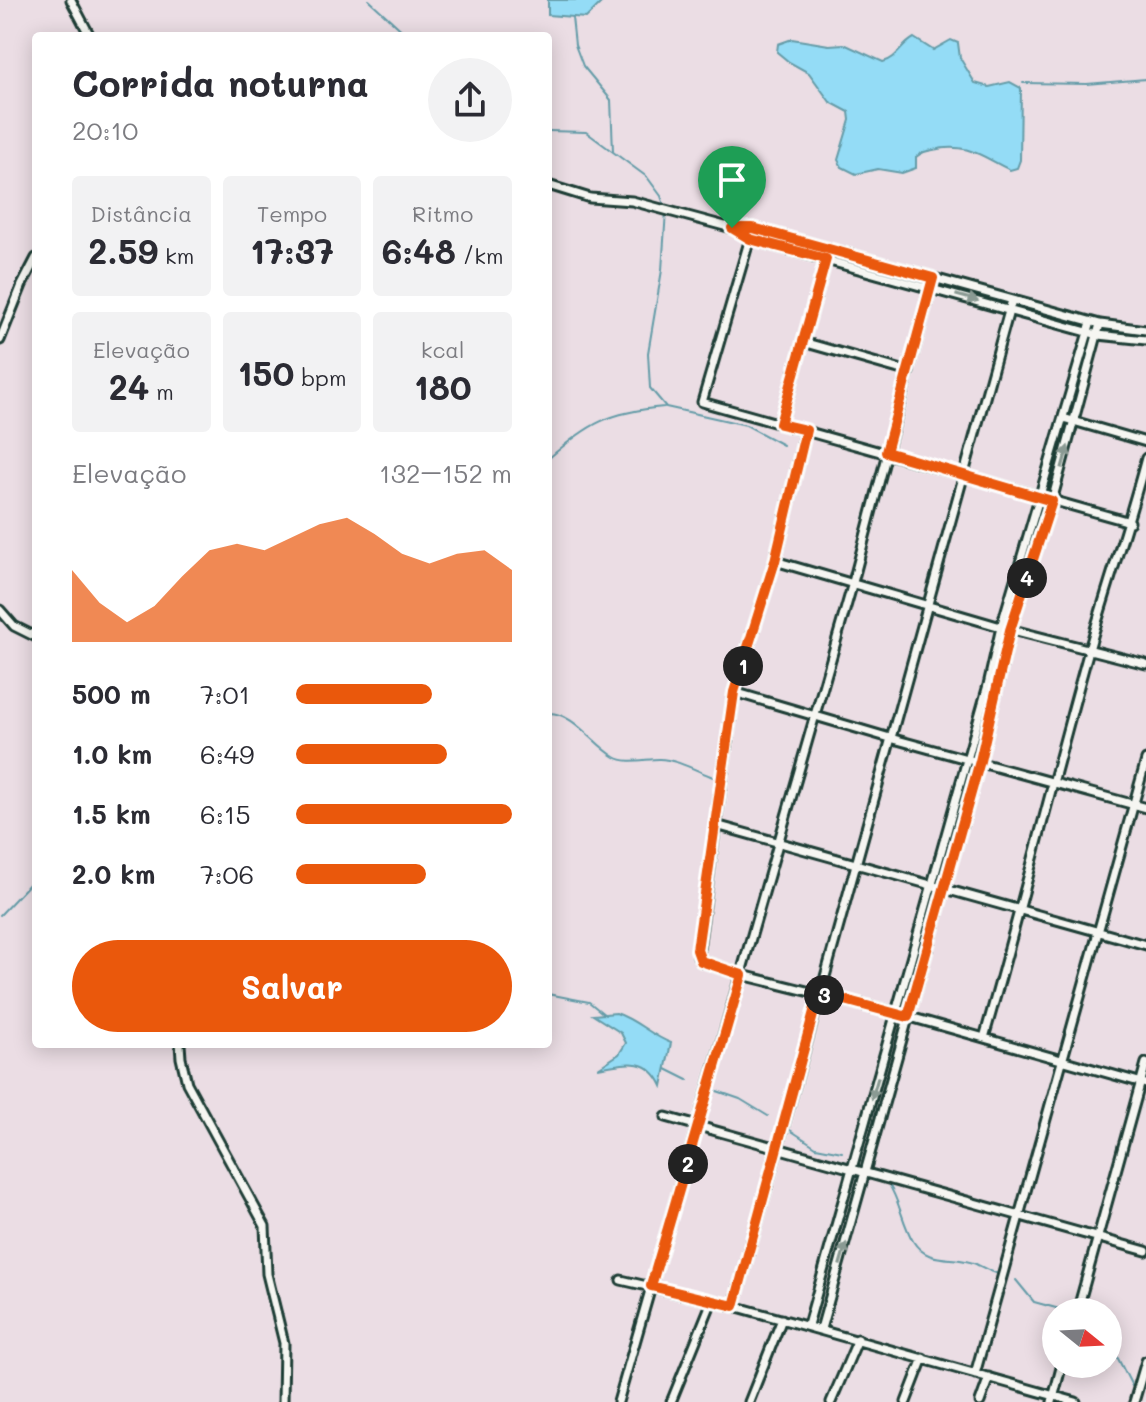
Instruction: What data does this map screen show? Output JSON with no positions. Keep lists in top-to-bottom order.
{
  "north": "right",
  "page": {
    "heading": ["Corrida noturna", "20:10"],
    "stats": [
      ["Distância", "2.59 km"],
      ["Tempo", "17:37"],
      ["Ritmo", "6:48 /km"],
      ["Elevação", "24 m"],
      ["150 bpm"],
      ["kcal", "180"]
    ],
    "chart": ["Elevação", "132–152 m"],
    "pins": [
      "4",
      "1",
      "3",
      "2"
    ],
    "list": [
      {
        "name": "500 m",
        "note": "7:01"
      },
      {
        "name": "1.0 km",
        "note": "6:49"
      },
      {
        "name": "1.5 km",
        "note": "6:15"
      },
      {
        "name": "2.0 km",
        "note": "7:06"
      }
    ],
    "buttons": "Salvar"
  }
}
